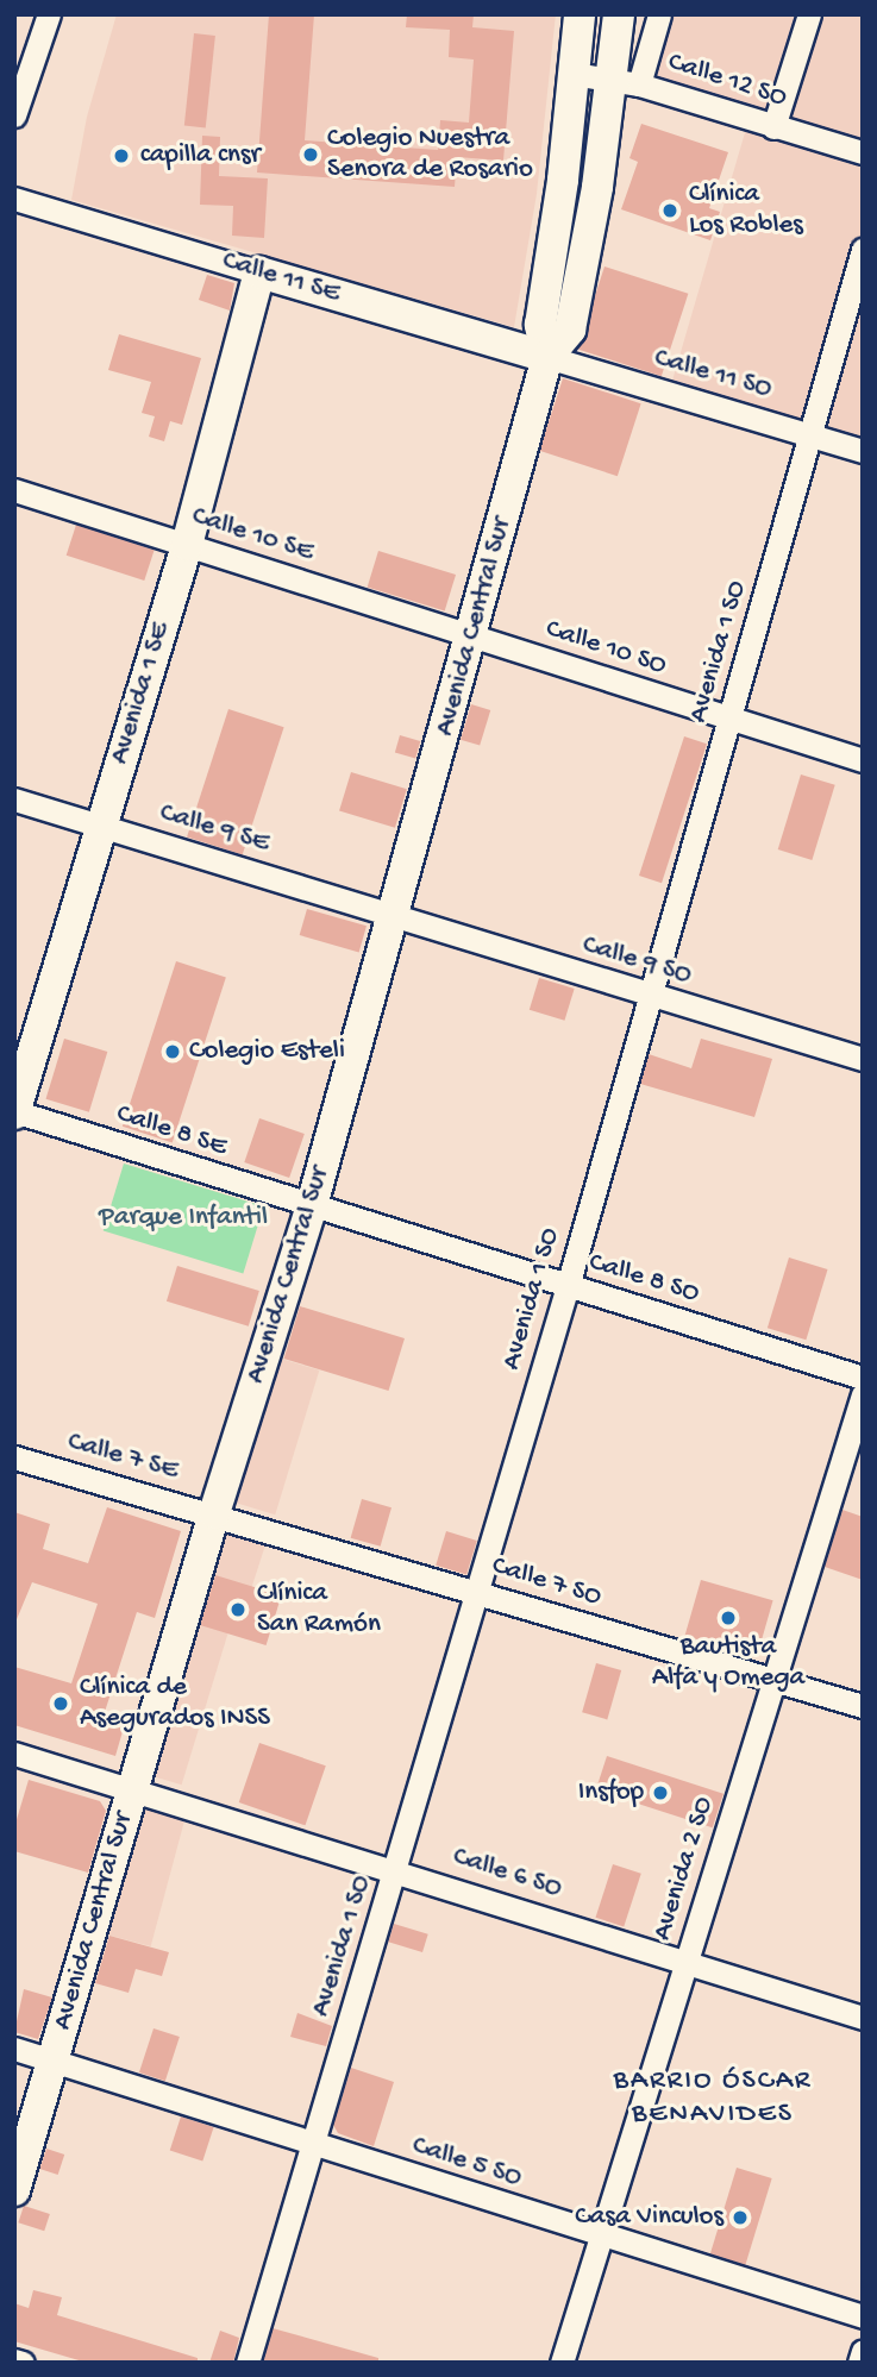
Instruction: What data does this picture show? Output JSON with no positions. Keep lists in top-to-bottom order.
{
  "streets": {
    "street": [
      "Calle 12 SO",
      "Calle 11 SE",
      "Calle 11 SO",
      "Calle 10 SE",
      "Avenida Central Sur",
      "Calle 10 SO",
      "Avenida 1 SO",
      "Avenida 1 SE",
      "Calle 9 SE",
      "Calle 9 SO",
      "Calle 8 SE",
      "Calle 8 SO",
      "Calle 7 SE",
      "Calle 7 SO",
      "Avenida 2 SO",
      "Calle 6 SO",
      "Calle 5 SO"
    ]
  },
  "crossings": [
    ["Calle 12 SO", "Avenida Central Sur"],
    ["Calle 11 SE", "Calle 11 SO"],
    ["Calle 11 SE", "Avenida Central Sur"],
    ["Calle 11 SE", "Avenida 1 SE"],
    ["Calle 11 SO", "Avenida Central Sur"],
    ["Calle 11 SO", "Avenida 1 SO"],
    ["Calle 10 SE", "Avenida Central Sur"],
    ["Calle 10 SE", "Calle 10 SO"],
    ["Calle 10 SE", "Avenida 1 SE"],
    ["Avenida Central Sur", "Calle 10 SO"],
    ["Avenida Central Sur", "Calle 9 SE"],
    ["Avenida Central Sur", "Calle 9 SO"],
    ["Avenida Central Sur", "Calle 8 SE"],
    ["Avenida Central Sur", "Calle 8 SO"],
    ["Avenida Central Sur", "Calle 7 SE"],
    ["Avenida Central Sur", "Calle 7 SO"],
    ["Avenida Central Sur", "Calle 6 SO"],
    ["Avenida Central Sur", "Calle 5 SO"],
    ["Calle 10 SO", "Avenida 1 SO"],
    ["Avenida 1 SO", "Calle 9 SO"],
    ["Avenida 1 SO", "Calle 8 SO"],
    ["Avenida 1 SO", "Calle 7 SO"],
    ["Avenida 1 SO", "Calle 6 SO"],
    ["Avenida 1 SO", "Calle 5 SO"],
    ["Avenida 1 SE", "Calle 9 SE"],
    ["Avenida 1 SE", "Calle 8 SE"],
    ["Calle 9 SE", "Calle 9 SO"],
    ["Calle 8 SE", "Calle 8 SO"],
    ["Calle 7 SE", "Calle 7 SO"],
    ["Calle 7 SO", "Avenida 2 SO"],
    ["Avenida 2 SO", "Calle 6 SO"],
    ["Avenida 2 SO", "Calle 5 SO"]
  ],
  "districts": ["BARRIO ÓSCAR BENAVIDES"],
  "parks": ["Parque Infantil"],
  "places": [
    "Colegio Nuestra Senora de Rosario",
    "capilla cnsr",
    "Clínica Los Robles",
    "Colegio Esteli",
    "Clínica San Ramón",
    "Bautista Alfa y Omega",
    "Clínica de Asegurados INSS",
    "Insfop",
    "Casa Vinculos"
  ]
}
